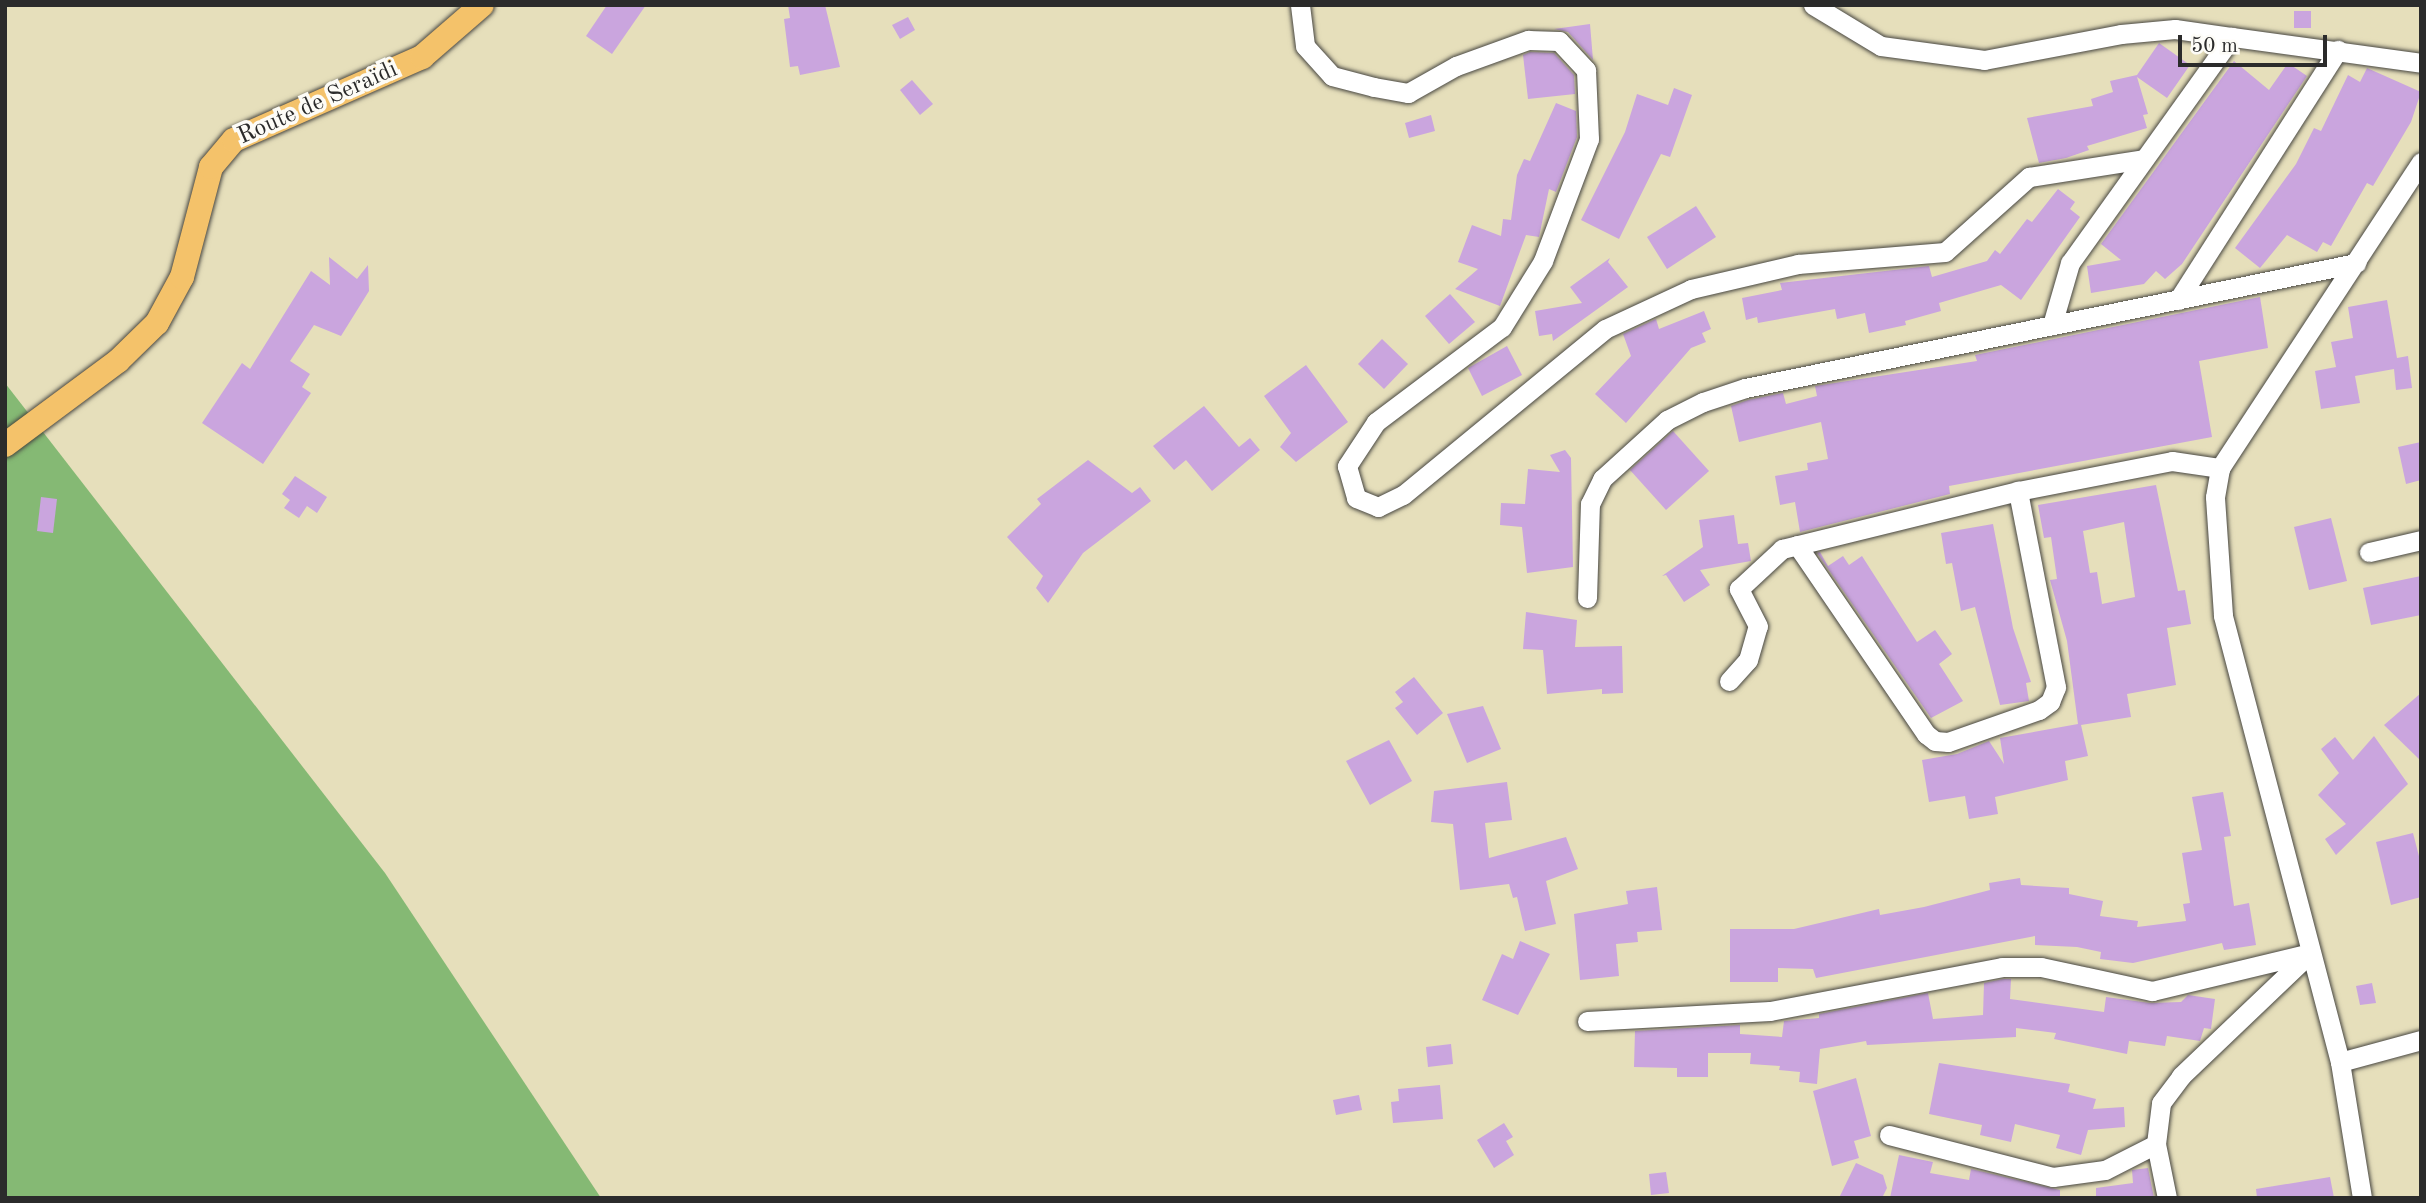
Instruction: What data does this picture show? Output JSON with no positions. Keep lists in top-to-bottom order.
{
  "streets": {
    "main road": ["Route de Seraïdi"]
  },
  "scale_bar": "50 m"
}
